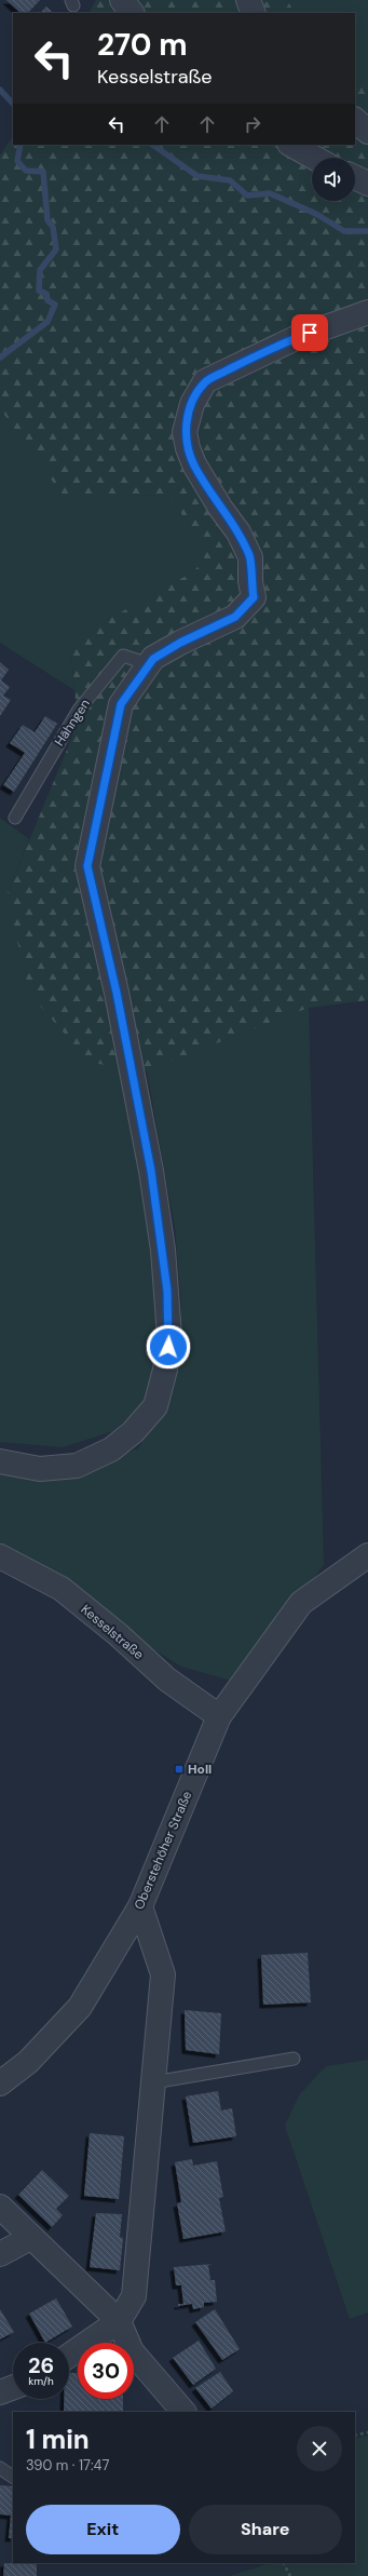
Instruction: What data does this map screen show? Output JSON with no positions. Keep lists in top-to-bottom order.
{
  "streets": {
    "street": ["Kesselstraße", "Oberstehöher Straße"],
    "lane": ["Hähngen"]
  },
  "crossings": [
    ["Kesselstraße", "Oberstehöher Straße"]
  ],
  "places": {
    "transit": ["Holl"]
  },
  "page": {
    "turn": ["270 m", "Kesselstraße"],
    "speed": "26 km/h",
    "limit": "30",
    "heading": ["1 min", "390 m · 17:47"],
    "buttons": ["Exit", "Share"]
  }
}
